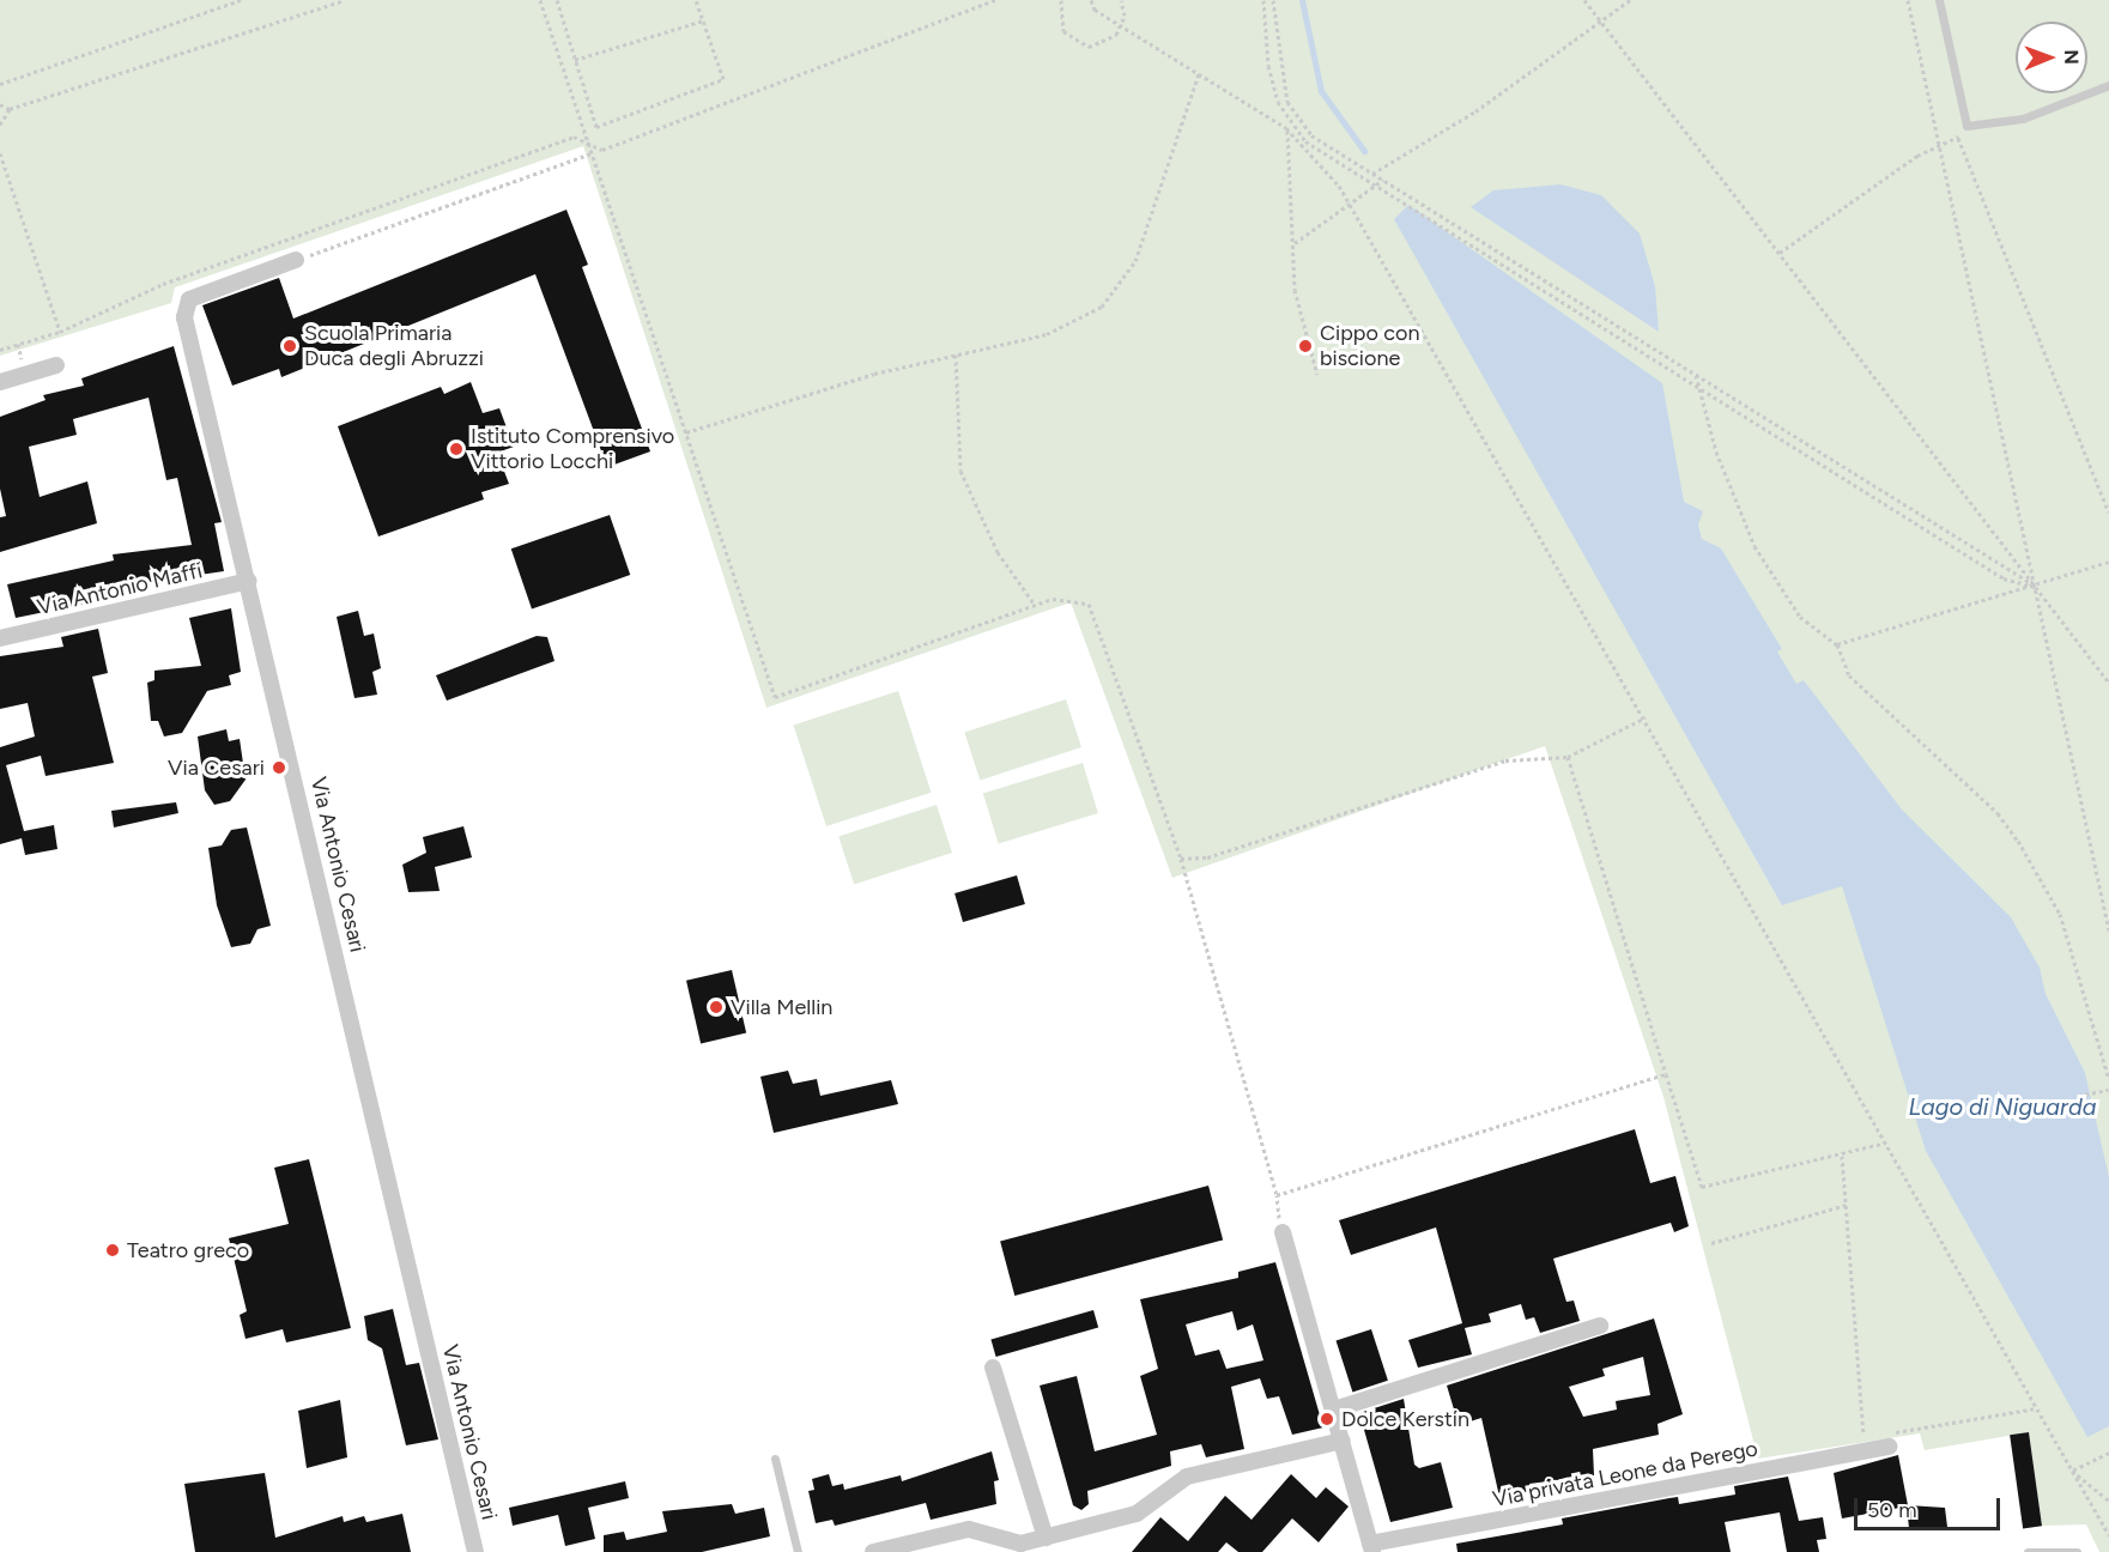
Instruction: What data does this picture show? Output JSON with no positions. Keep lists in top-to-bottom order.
{
  "streets": {
    "street": ["Via Antonio Maffi", "Via Antonio Cesari", "Via privata Leone da Perego"]
  },
  "crossings": [
    ["Via Antonio Maffi", "Via Antonio Cesari"]
  ],
  "water": ["Lago di Niguarda"],
  "places": [
    "Scuola Primaria Duca degli Abruzzi",
    "Cippo con biscione",
    "Istituto Comprensivo Vittorio Locchi",
    "Via Cesari",
    "Villa Mellin",
    "Teatro greco",
    "Dolce Kerstin"
  ],
  "scale_bar": "50 m",
  "north": "right"
}
